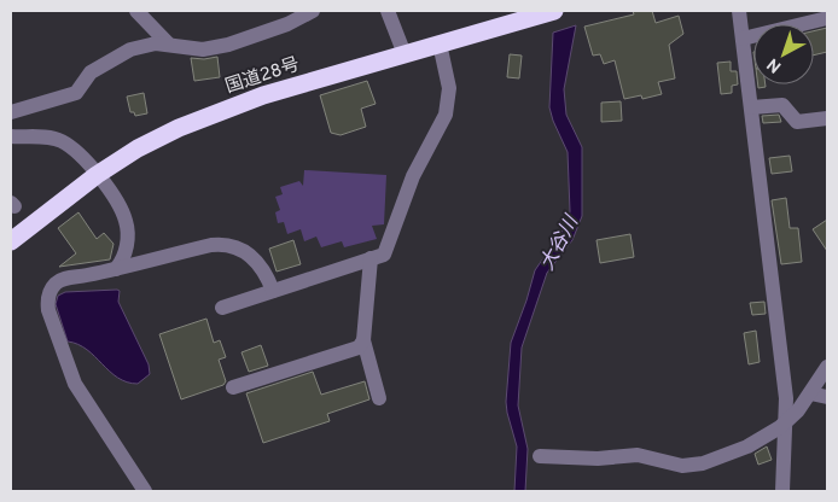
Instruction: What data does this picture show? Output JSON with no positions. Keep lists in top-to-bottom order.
{
  "streets": {
    "highway": ["国道28号"]
  },
  "water": ["大谷川"],
  "north": "bottom left"
}
